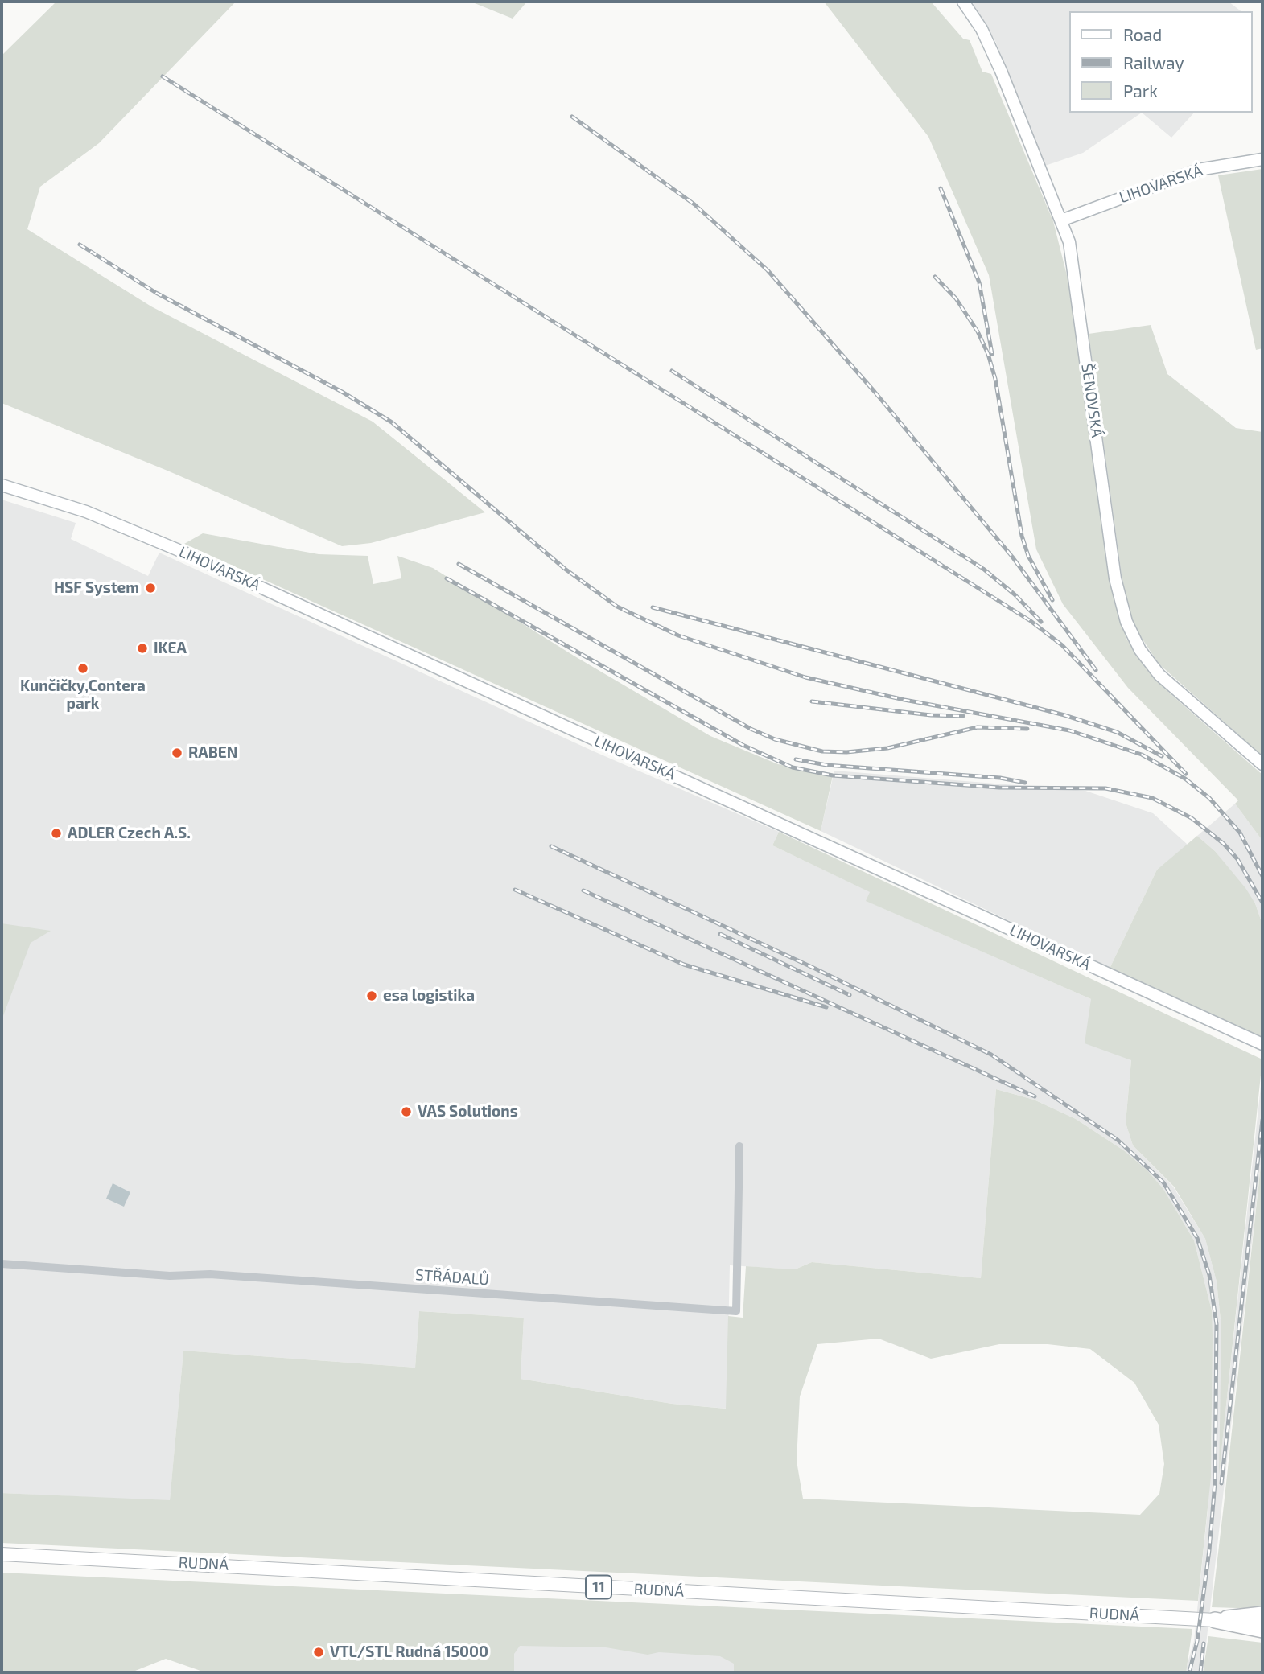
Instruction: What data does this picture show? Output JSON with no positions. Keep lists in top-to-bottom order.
{
  "streets": {
    "highway": ["11"],
    "main road": ["RUDNÁ"],
    "street": ["LIHOVARSKÁ", "ŠENOVSKÁ", "STŘÁDALŮ"]
  },
  "crossings": [
    ["LIHOVARSKÁ", "ŠENOVSKÁ"],
    ["RUDNÁ", "11"]
  ],
  "places": [
    "HSF System",
    "IKEA",
    "Kunčičky,Contera park",
    "RABEN",
    "ADLER Czech A.S.",
    "esa logistika",
    "VAS Solutions",
    "VTL/STL Rudná 15000"
  ],
  "legend": ["Road", "Railway", "Park"]
}
